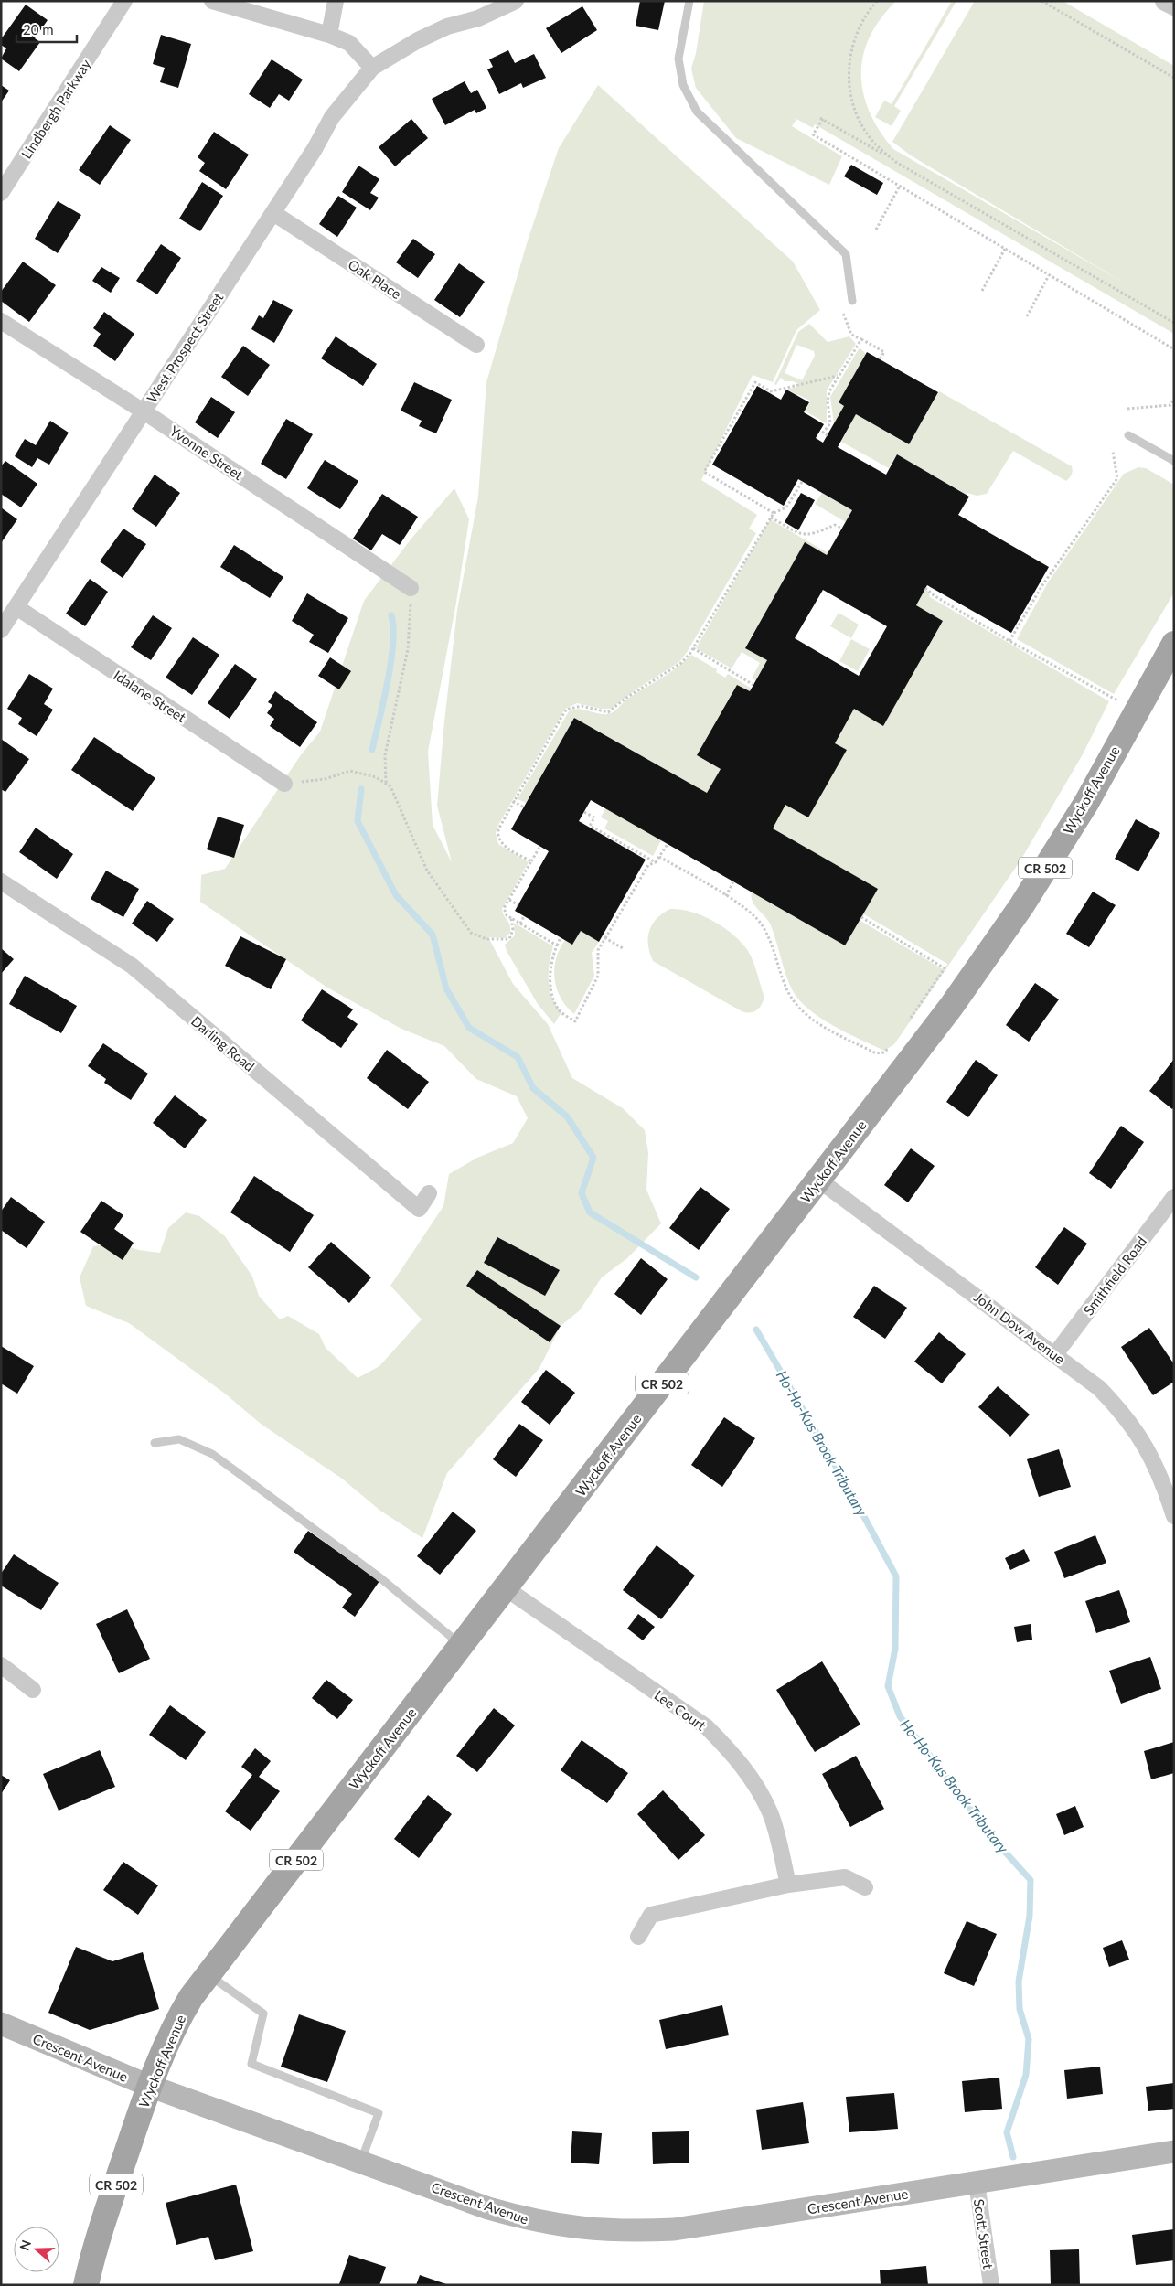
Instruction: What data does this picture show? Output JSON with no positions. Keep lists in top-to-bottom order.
{
  "streets": {
    "main road": ["Wyckoff Avenue", "CR 502", "Crescent Avenue"],
    "street": [
      "Lindbergh Parkway",
      "Oak Place",
      "West Prospect Street",
      "Yvonne Street",
      "Idalane Street",
      "Darling Road",
      "Smithfield Road",
      "John Dow Avenue",
      "Lee Court",
      "Scott Street"
    ]
  },
  "crossings": [
    ["Oak Place", "West Prospect Street"],
    ["West Prospect Street", "Yvonne Street"],
    ["West Prospect Street", "Idalane Street"],
    ["Wyckoff Avenue", "John Dow Avenue"],
    ["Wyckoff Avenue", "Lee Court"],
    ["Wyckoff Avenue", "Crescent Avenue"],
    ["Smithfield Road", "John Dow Avenue"],
    ["Crescent Avenue", "Scott Street"]
  ],
  "water": ["Ho-Ho-Kus Brook Tributary"],
  "scale_bar": "20 m",
  "north": "left"
}
